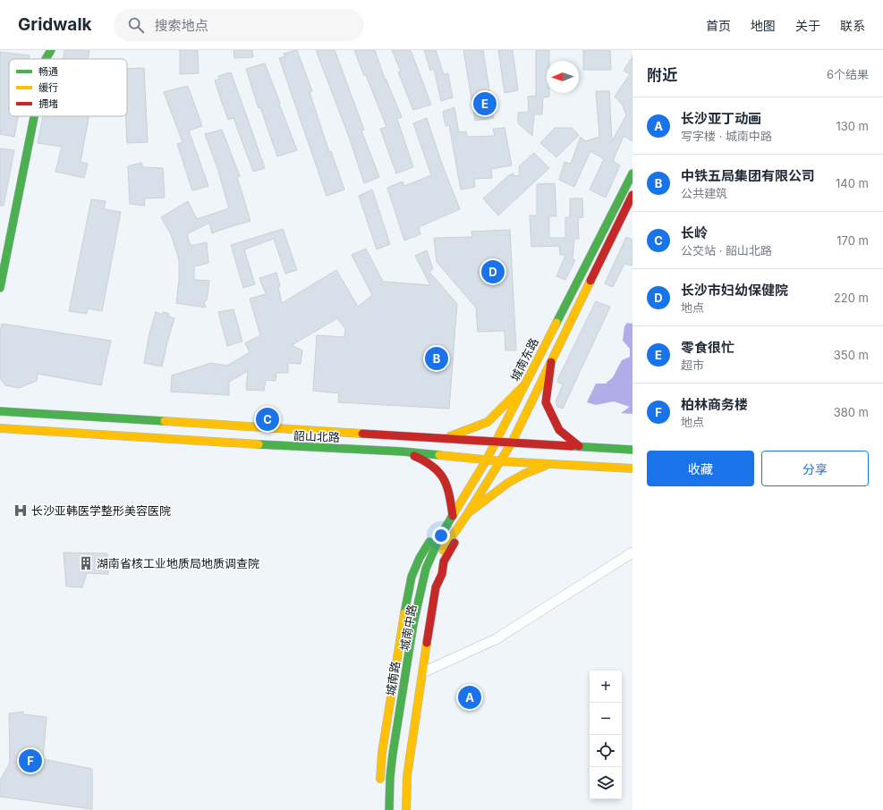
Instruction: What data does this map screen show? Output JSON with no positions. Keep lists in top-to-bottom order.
{
  "streets": {
    "main road": [
      "城南东路",
      "韶山北路",
      "城南中路",
      "城南路"
    ]
  },
  "crossings": [
    ["城南东路", "韶山北路"],
    ["城南东路", "城南中路"],
    ["城南东路", "城南路"],
    ["城南中路", "城南路"]
  ],
  "places": {
    "hospital": ["长沙亚韩医学整形美容医院"],
    "building": ["湖南省核工业地质局地质调查院"]
  },
  "legend": ["畅通", "缓行", "拥堵"],
  "north": "left",
  "page": {
    "header": "Gridwalk",
    "search": "搜索地点",
    "nav": [
      "首页",
      "地图",
      "关于",
      "联系"
    ],
    "heading": ["附近", "6个结果"],
    "pins": [
      "E",
      "D",
      "B",
      "C",
      "A",
      "F"
    ],
    "list": [
      {
        "mark": "A",
        "name": "长沙亚丁动画",
        "note": "写字楼 · 城南中路",
        "value": "130 m"
      },
      {
        "mark": "B",
        "name": "中铁五局集团有限公司",
        "note": "公共建筑",
        "value": "140 m"
      },
      {
        "mark": "C",
        "name": "长岭",
        "note": "公交站 · 韶山北路",
        "value": "170 m"
      },
      {
        "mark": "D",
        "name": "长沙市妇幼保健院",
        "note": "地点",
        "value": "220 m"
      },
      {
        "mark": "E",
        "name": "零食很忙",
        "note": "超市",
        "value": "350 m"
      },
      {
        "mark": "F",
        "name": "柏林商务楼",
        "note": "地点",
        "value": "380 m"
      }
    ],
    "buttons": ["收藏", "分享"],
    "map_buttons": ["+", "−"]
  }
}
